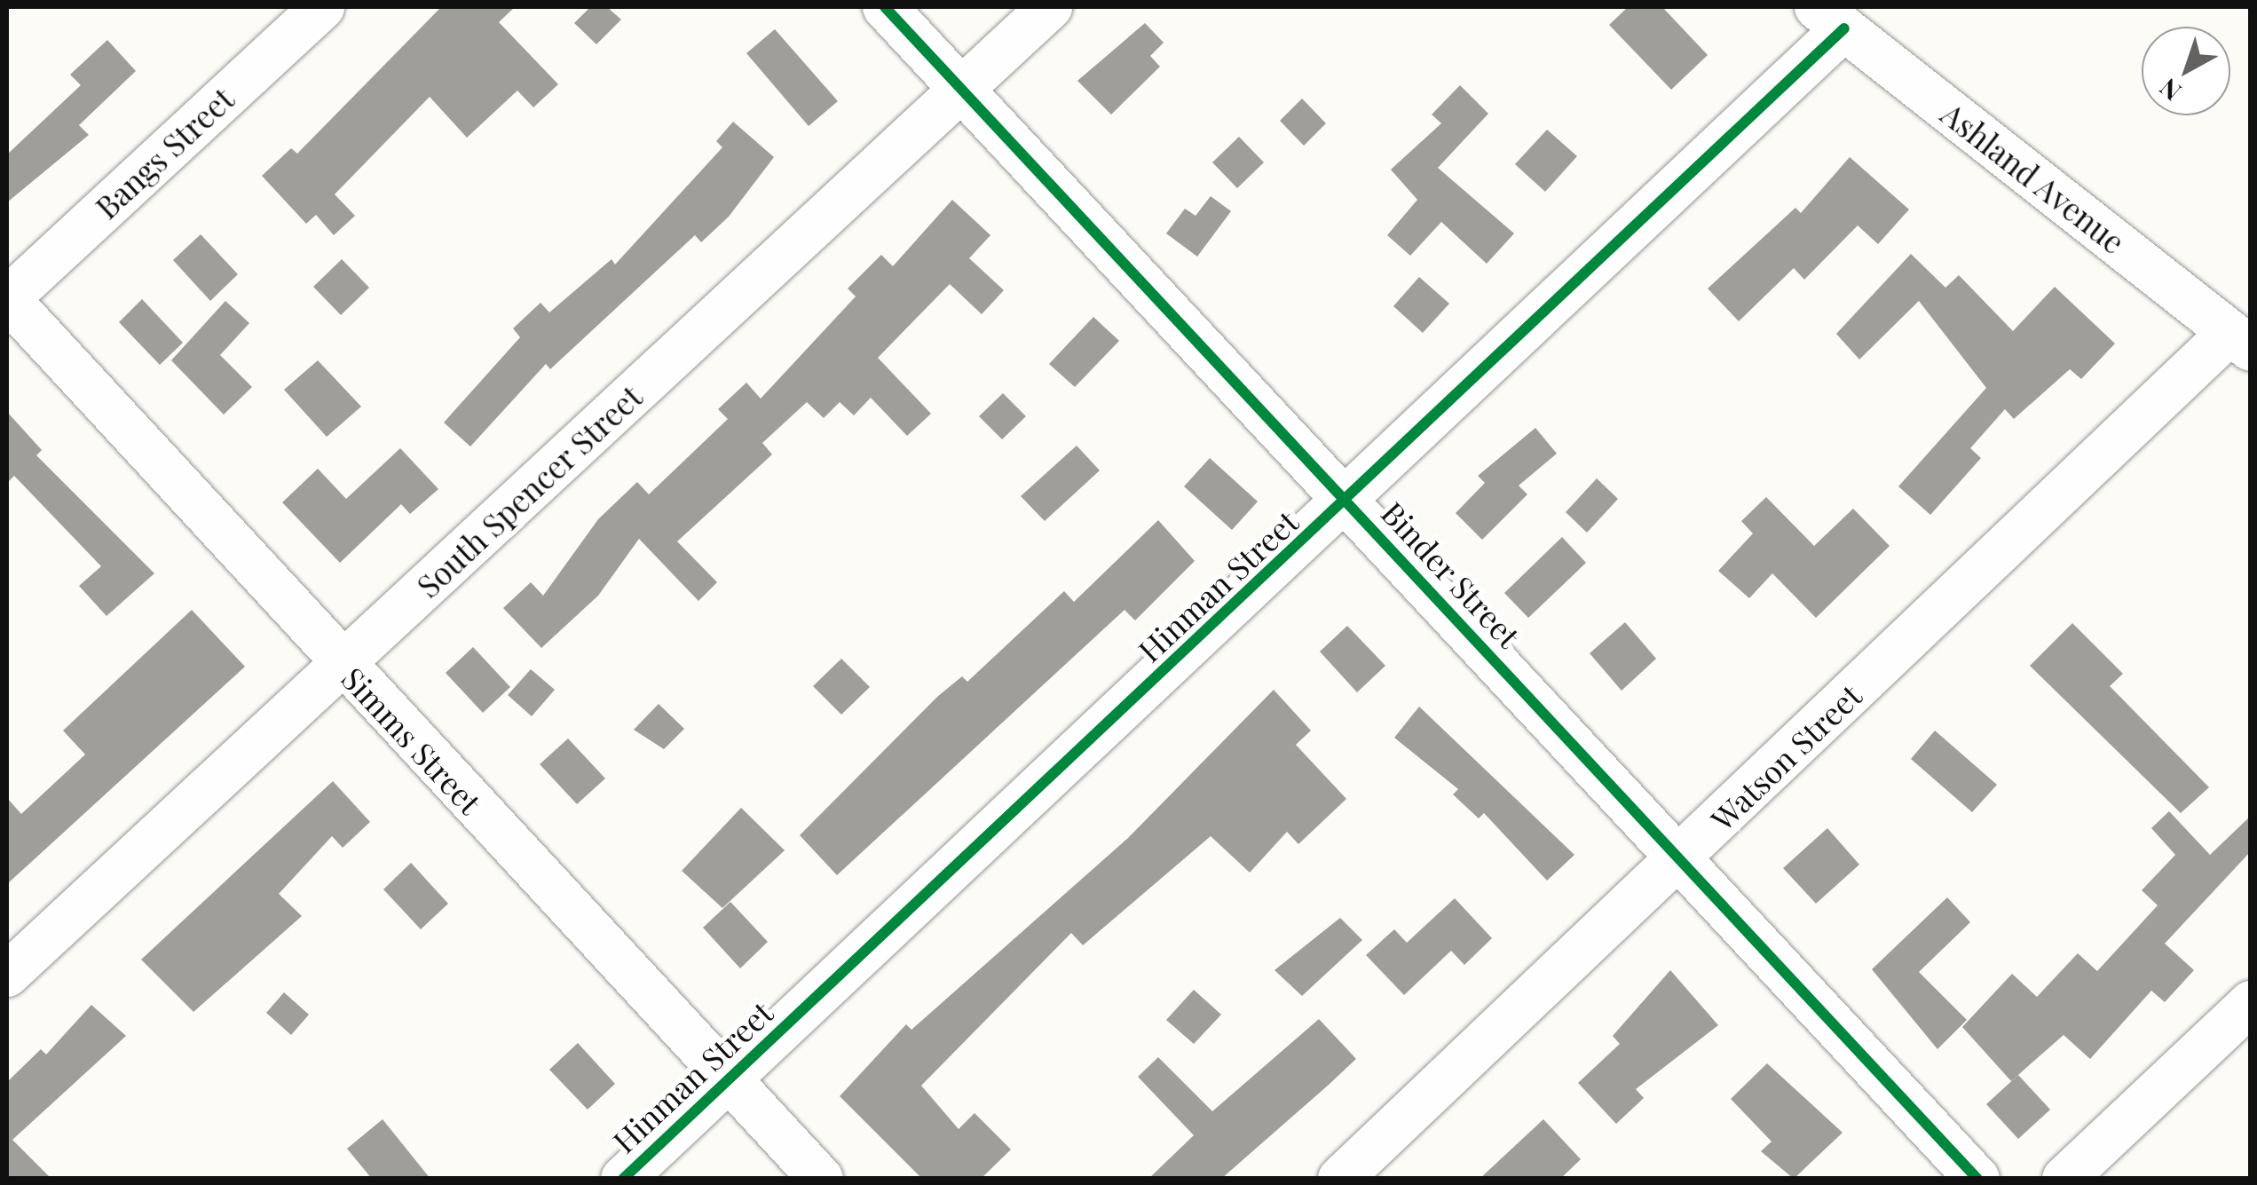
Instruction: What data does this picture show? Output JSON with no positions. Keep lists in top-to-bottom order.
{
  "streets": {
    "street": [
      "Bangs Street",
      "Ashland Avenue",
      "South Spencer Street",
      "Binder Street",
      "Hinman Street",
      "Simms Street",
      "Watson Street"
    ]
  },
  "crossings": [
    ["Bangs Street", "Simms Street"],
    ["Ashland Avenue", "Hinman Street"],
    ["Ashland Avenue", "Watson Street"],
    ["South Spencer Street", "Binder Street"],
    ["South Spencer Street", "Simms Street"],
    ["Binder Street", "Hinman Street"],
    ["Binder Street", "Watson Street"],
    ["Hinman Street", "Simms Street"]
  ],
  "north": "bottom left"
}
